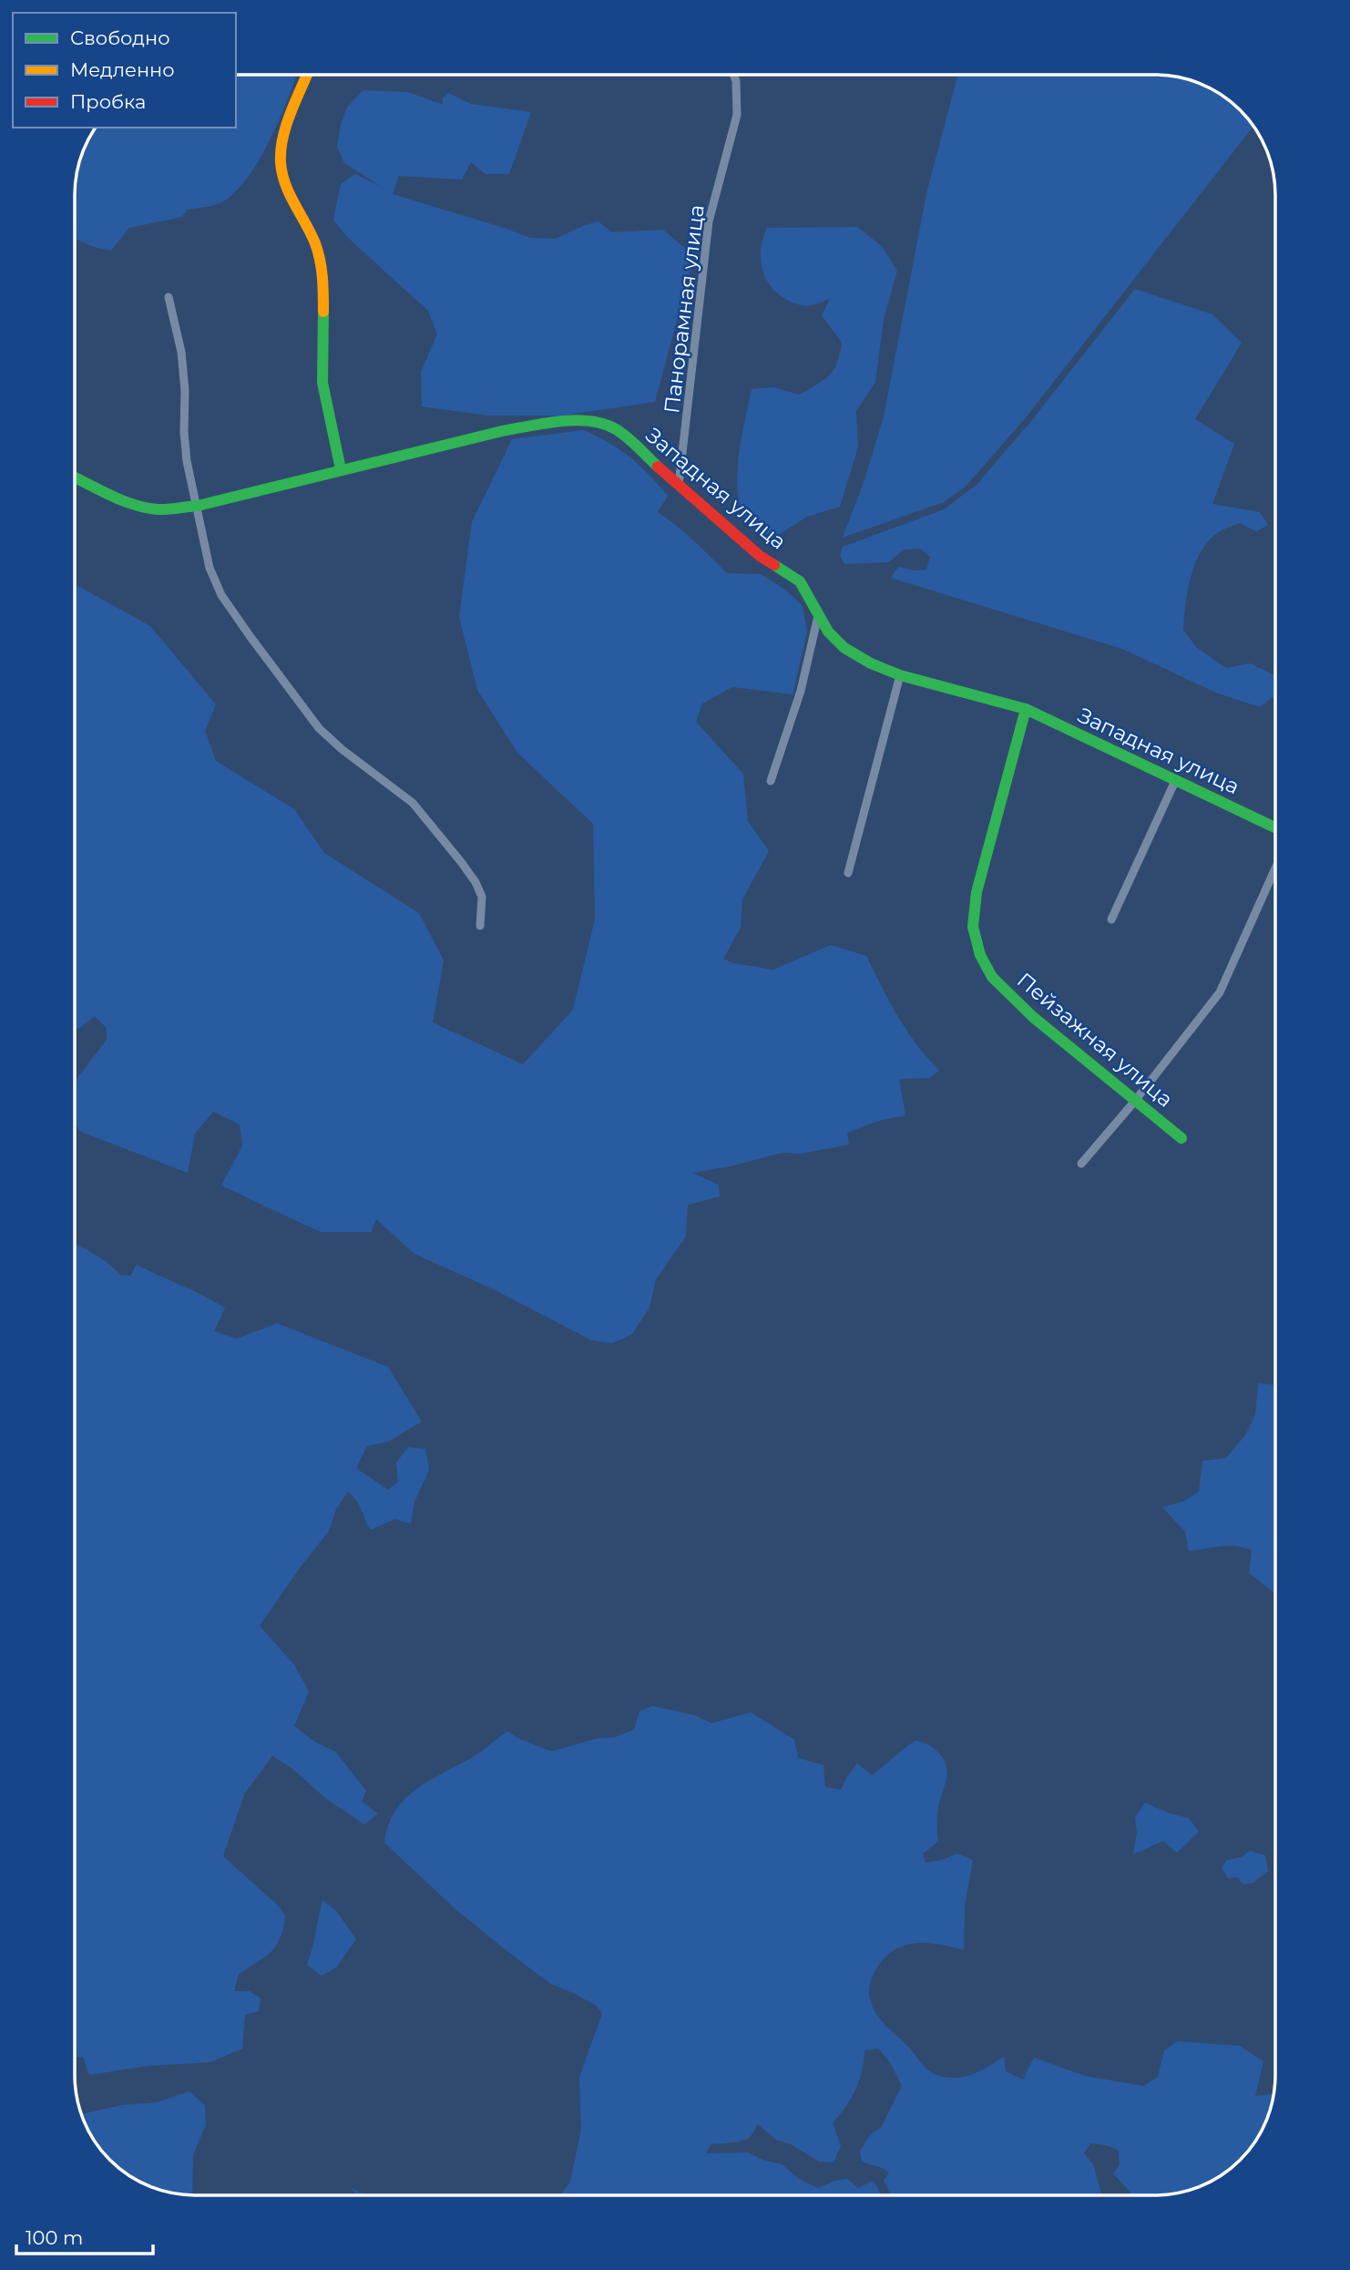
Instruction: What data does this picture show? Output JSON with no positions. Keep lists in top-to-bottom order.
{
  "streets": {
    "street": ["Панорамная улица", "Западная улица", "Пейзажная улица"]
  },
  "crossings": [
    ["Панорамная улица", "Западная улица"],
    ["Западная улица", "Пейзажная улица"]
  ],
  "legend": ["Свободно", "Медленно", "Пробка"],
  "scale_bar": "100 m"
}
